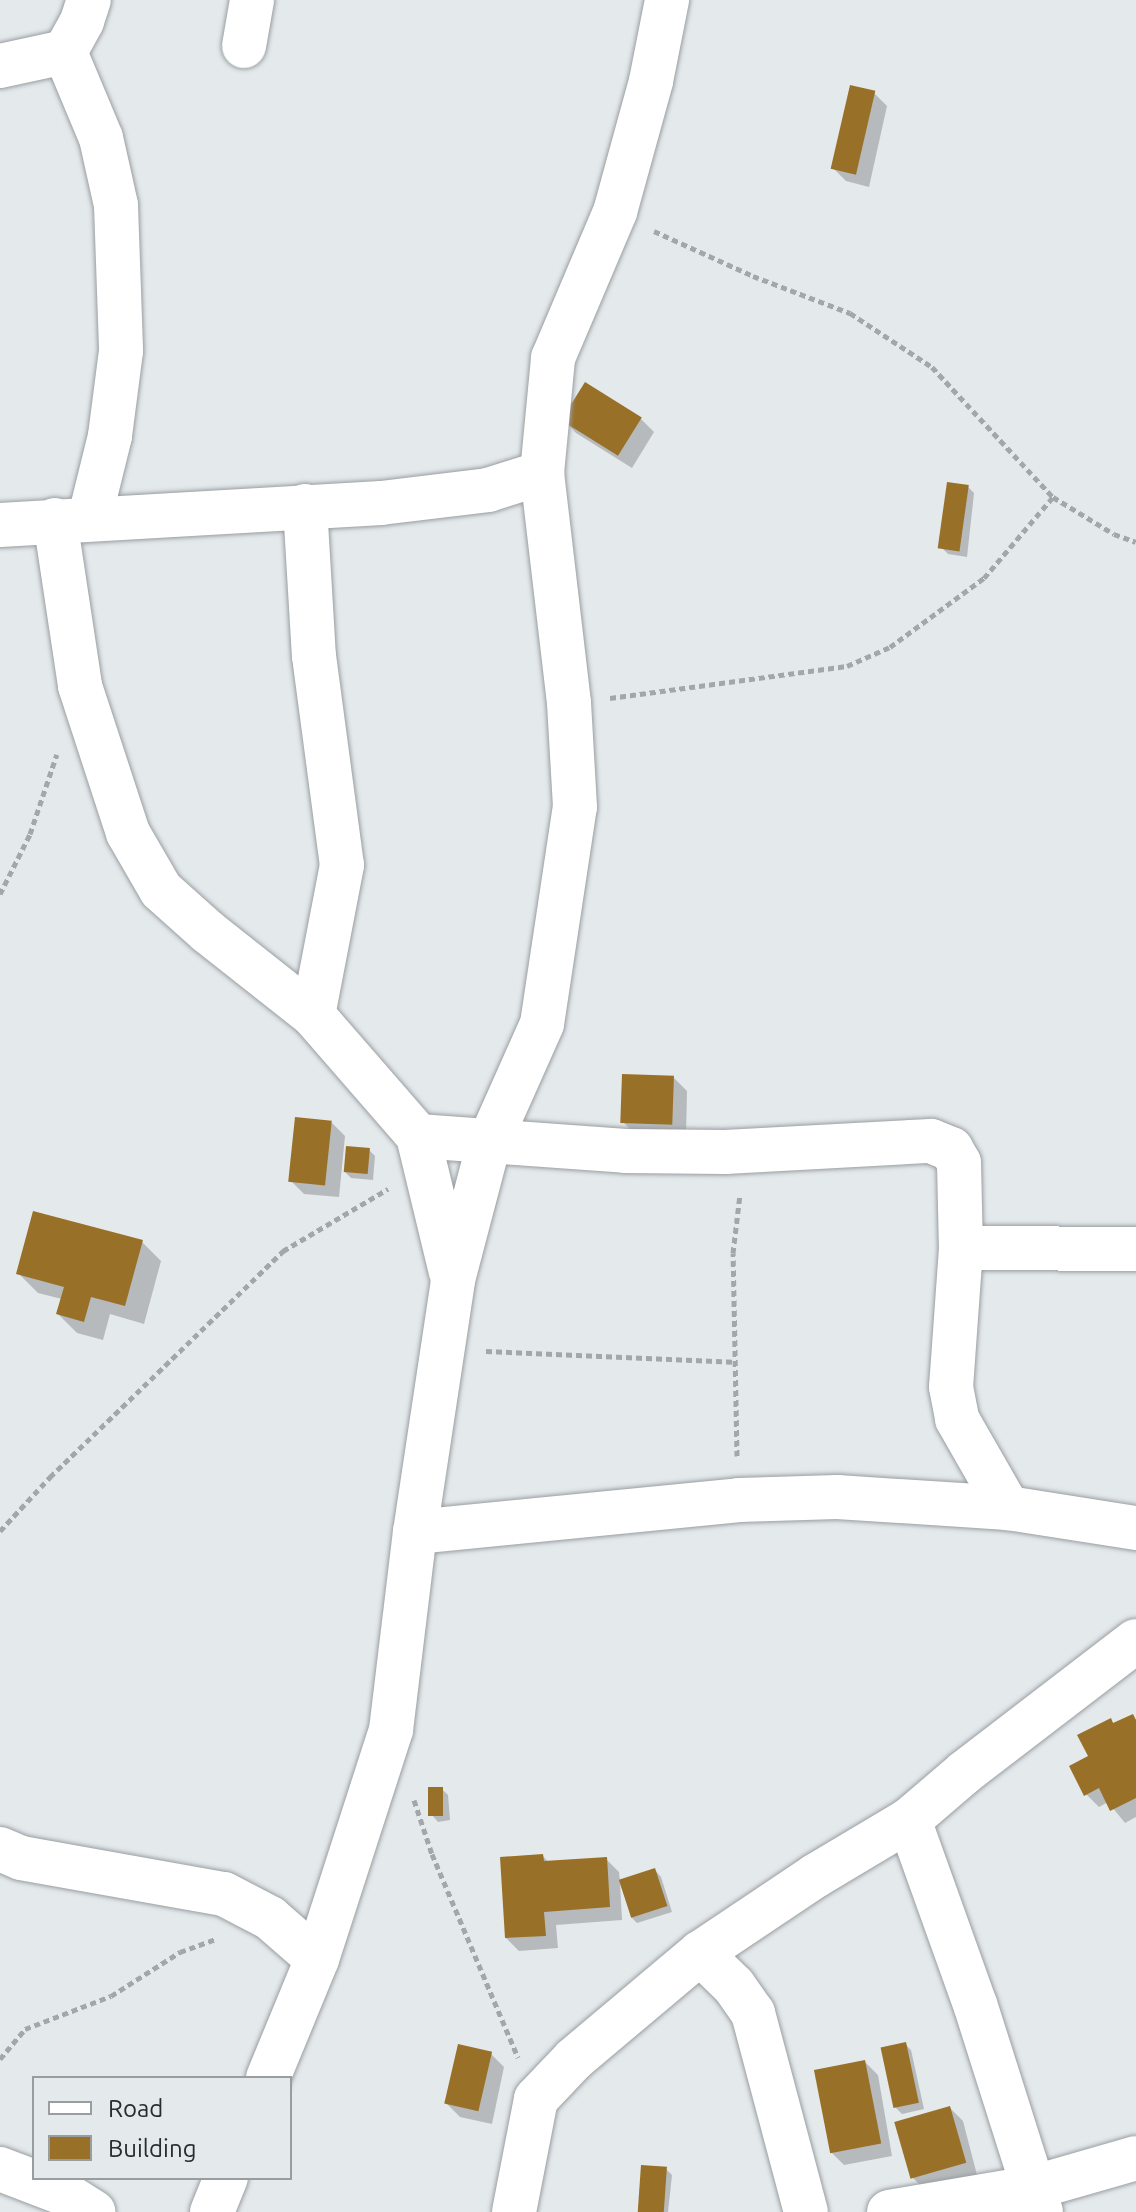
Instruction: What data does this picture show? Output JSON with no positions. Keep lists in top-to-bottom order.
{
  "legend": ["Road", "Building"]
}
